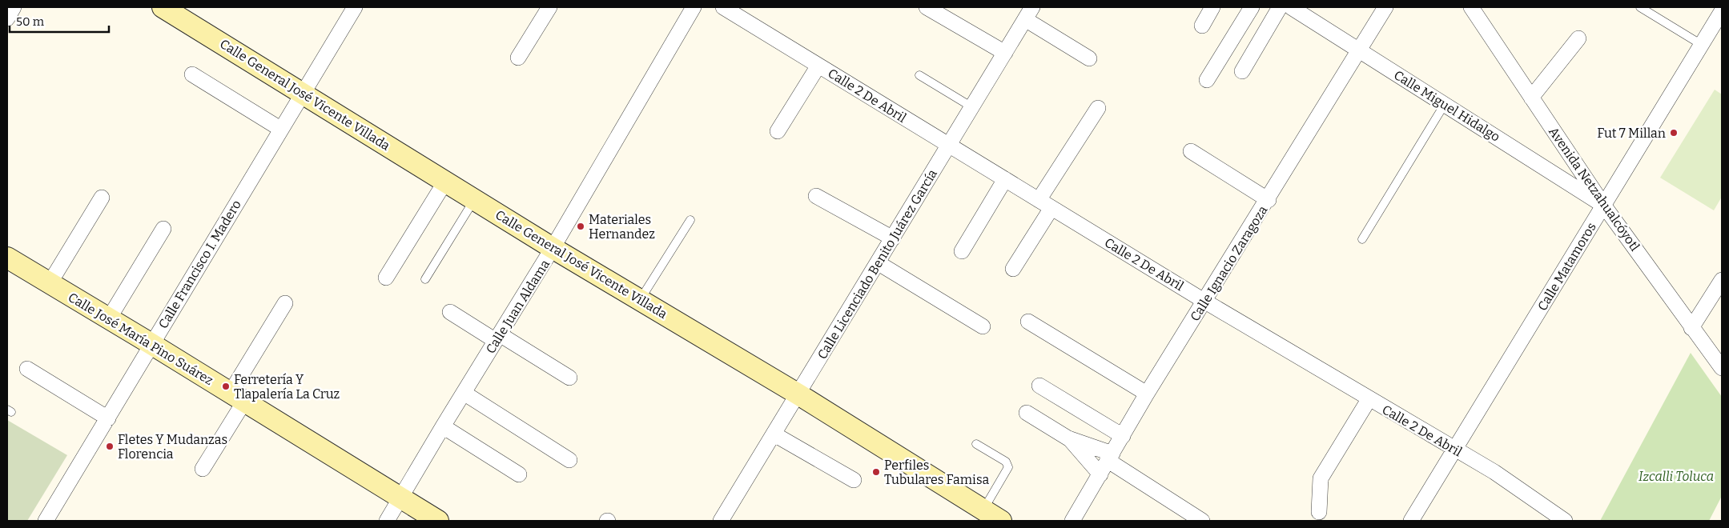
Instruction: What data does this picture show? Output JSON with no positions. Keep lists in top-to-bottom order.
{
  "streets": {
    "main road": ["Calle General José Vicente Villada", "Calle José María Pino Suárez"],
    "street": [
      "Calle 2 De Abril",
      "Calle Miguel Hidalgo",
      "Avenida Netzahualcóyotl",
      "Calle Ignacio Zaragoza",
      "Calle Francisco I. Madero",
      "Calle Licenciado Benito Juárez García",
      "Calle Matamoros",
      "Calle Juan Aldama"
    ]
  },
  "crossings": [
    ["Calle General José Vicente Villada", "Calle Francisco I. Madero"],
    ["Calle General José Vicente Villada", "Calle Licenciado Benito Juárez García"],
    ["Calle General José Vicente Villada", "Calle Juan Aldama"],
    ["Calle 2 De Abril", "Calle Ignacio Zaragoza"],
    ["Calle 2 De Abril", "Calle Licenciado Benito Juárez García"],
    ["Calle 2 De Abril", "Calle Matamoros"],
    ["Calle Miguel Hidalgo", "Avenida Netzahualcóyotl"],
    ["Calle Miguel Hidalgo", "Calle Ignacio Zaragoza"],
    ["Calle Miguel Hidalgo", "Calle Matamoros"],
    ["Avenida Netzahualcóyotl", "Calle Matamoros"],
    ["Calle Francisco I. Madero", "Calle José María Pino Suárez"],
    ["Calle Juan Aldama", "Calle José María Pino Suárez"]
  ],
  "parks": ["Izcalli Toluca"],
  "places": [
    "Fut 7 Millan",
    "Materiales Hernandez",
    "Ferretería Y Tlapalería La Cruz",
    "Fletes Y Mudanzas Florencia",
    "Perfiles Tubulares Famisa"
  ],
  "scale_bar": "50 m"
}
